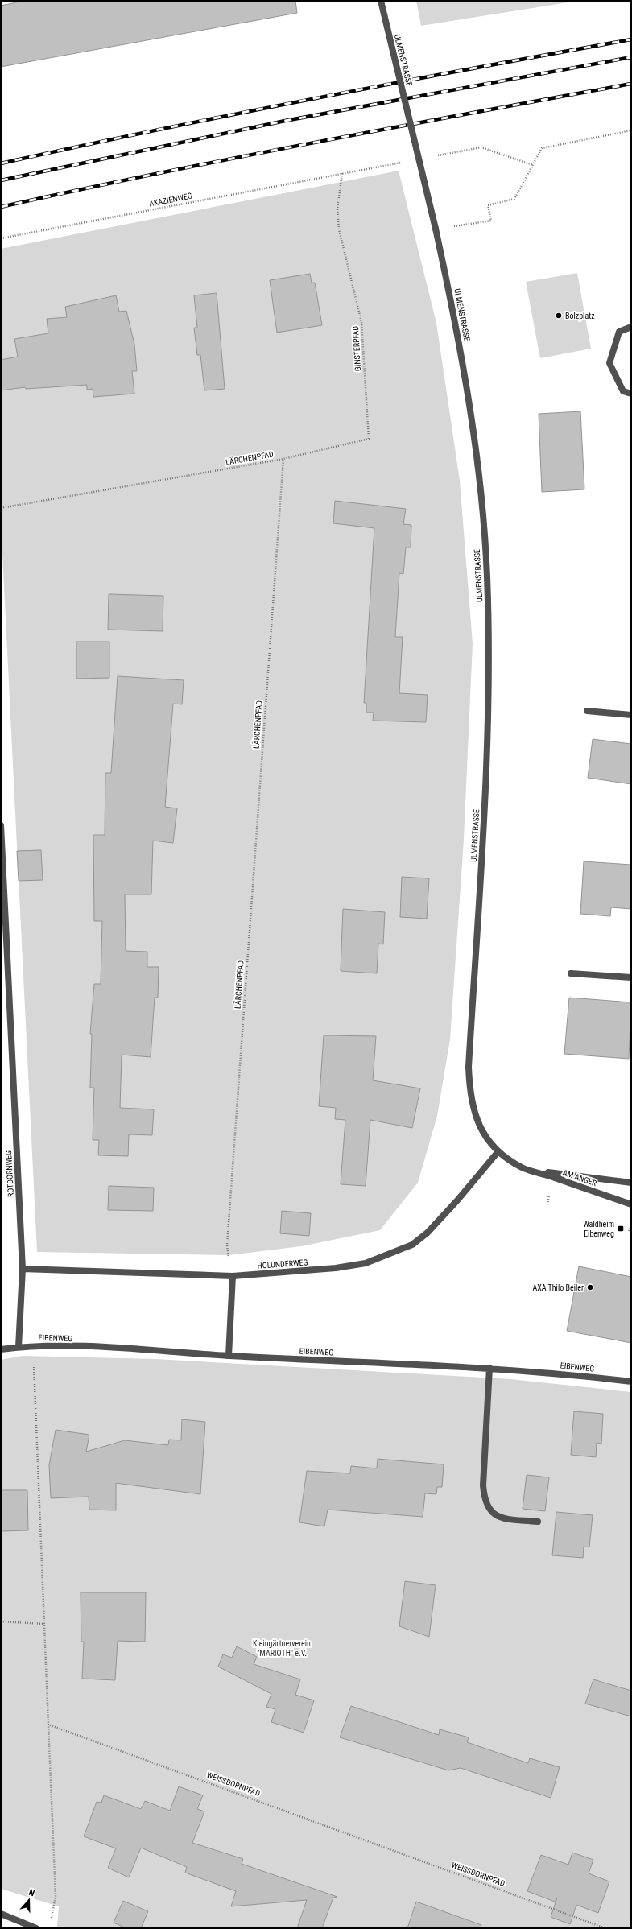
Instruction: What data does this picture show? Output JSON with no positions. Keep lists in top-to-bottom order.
{
  "streets": {
    "street": [
      "ULMENSTRASSE",
      "ROTDORNWEG",
      "AM ANGER",
      "HOLUNDERWEG",
      "EIBENWEG"
    ],
    "path": [
      "AKAZIENWEG",
      "GINSTERPFAD",
      "LÄRCHENPFAD",
      "WEISSDORNPFAD"
    ]
  },
  "crossings": [
    ["ULMENSTRASSE", "AM ANGER"],
    ["ULMENSTRASSE", "HOLUNDERWEG"],
    ["AKAZIENWEG", "GINSTERPFAD"],
    ["GINSTERPFAD", "LÄRCHENPFAD"],
    ["LÄRCHENPFAD", "HOLUNDERWEG"],
    ["ROTDORNWEG", "HOLUNDERWEG"],
    ["ROTDORNWEG", "EIBENWEG"],
    ["AM ANGER", "HOLUNDERWEG"]
  ],
  "parks": ["Kleingärtnerverein \"MARIOTH\" e.V."],
  "places": {
    "other": ["Bolzplatz", "AXA Thilo Beiler"],
    "transit": ["Waldheim Eibenweg"]
  },
  "north": "top"
}
